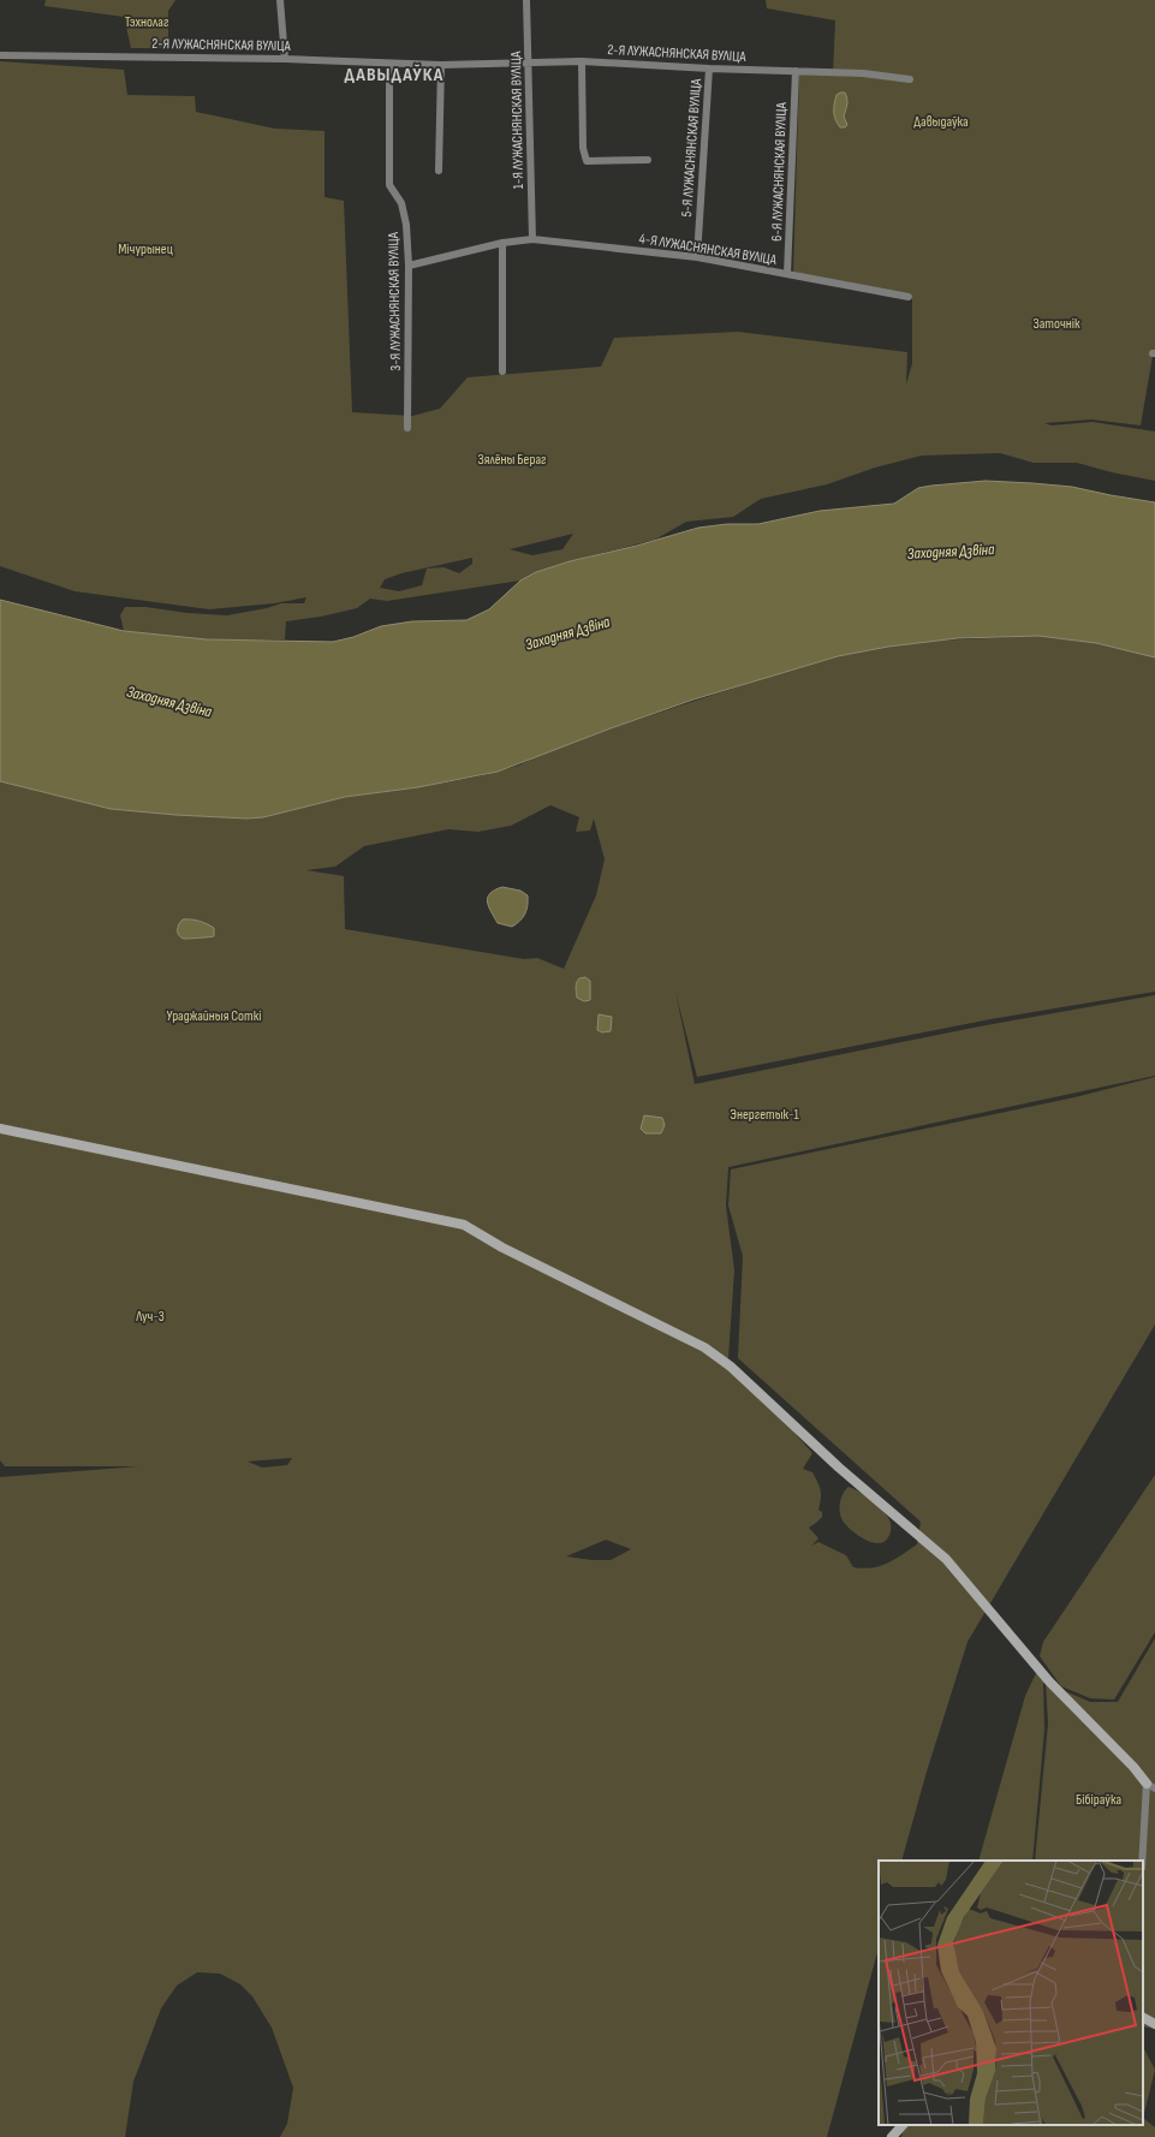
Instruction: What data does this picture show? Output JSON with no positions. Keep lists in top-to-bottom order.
{
  "streets": {
    "street": [
      "2-Я ЛУЖАСНЯНСКАЯ ВУЛІЦА",
      "1-Я ЛУЖАСНЯНСКАЯ ВУЛІЦА",
      "5-Я ЛУЖАСНЯНСКАЯ ВУЛІЦА",
      "6-Я ЛУЖАСНЯНСКАЯ ВУЛІЦА",
      "4-Я ЛУЖАСНЯНСКАЯ ВУЛІЦА",
      "3-Я ЛУЖАСНЯНСКАЯ ВУЛІЦА"
    ]
  },
  "crossings": [
    ["2-Я ЛУЖАСНЯНСКАЯ ВУЛІЦА", "1-Я ЛУЖАСНЯНСКАЯ ВУЛІЦА"],
    ["2-Я ЛУЖАСНЯНСКАЯ ВУЛІЦА", "5-Я ЛУЖАСНЯНСКАЯ ВУЛІЦА"],
    ["2-Я ЛУЖАСНЯНСКАЯ ВУЛІЦА", "6-Я ЛУЖАСНЯНСКАЯ ВУЛІЦА"],
    ["2-Я ЛУЖАСНЯНСКАЯ ВУЛІЦА", "3-Я ЛУЖАСНЯНСКАЯ ВУЛІЦА"],
    ["1-Я ЛУЖАСНЯНСКАЯ ВУЛІЦА", "4-Я ЛУЖАСНЯНСКАЯ ВУЛІЦА"],
    ["5-Я ЛУЖАСНЯНСКАЯ ВУЛІЦА", "4-Я ЛУЖАСНЯНСКАЯ ВУЛІЦА"],
    ["6-Я ЛУЖАСНЯНСКАЯ ВУЛІЦА", "4-Я ЛУЖАСНЯНСКАЯ ВУЛІЦА"],
    ["4-Я ЛУЖАСНЯНСКАЯ ВУЛІЦА", "3-Я ЛУЖАСНЯНСКАЯ ВУЛІЦА"]
  ],
  "districts": ["ДАВЫДАЎКА"],
  "water": ["Заходняя Дзвіна"],
  "parks": [
    "Тэхнолаг",
    "Давыдаўка",
    "Мічурынец",
    "Заточнік",
    "Зялёны Бераг",
    "Ураджайныя Соткі",
    "Энергетык-1",
    "Луч-3",
    "Бібіраўка"
  ]
}
